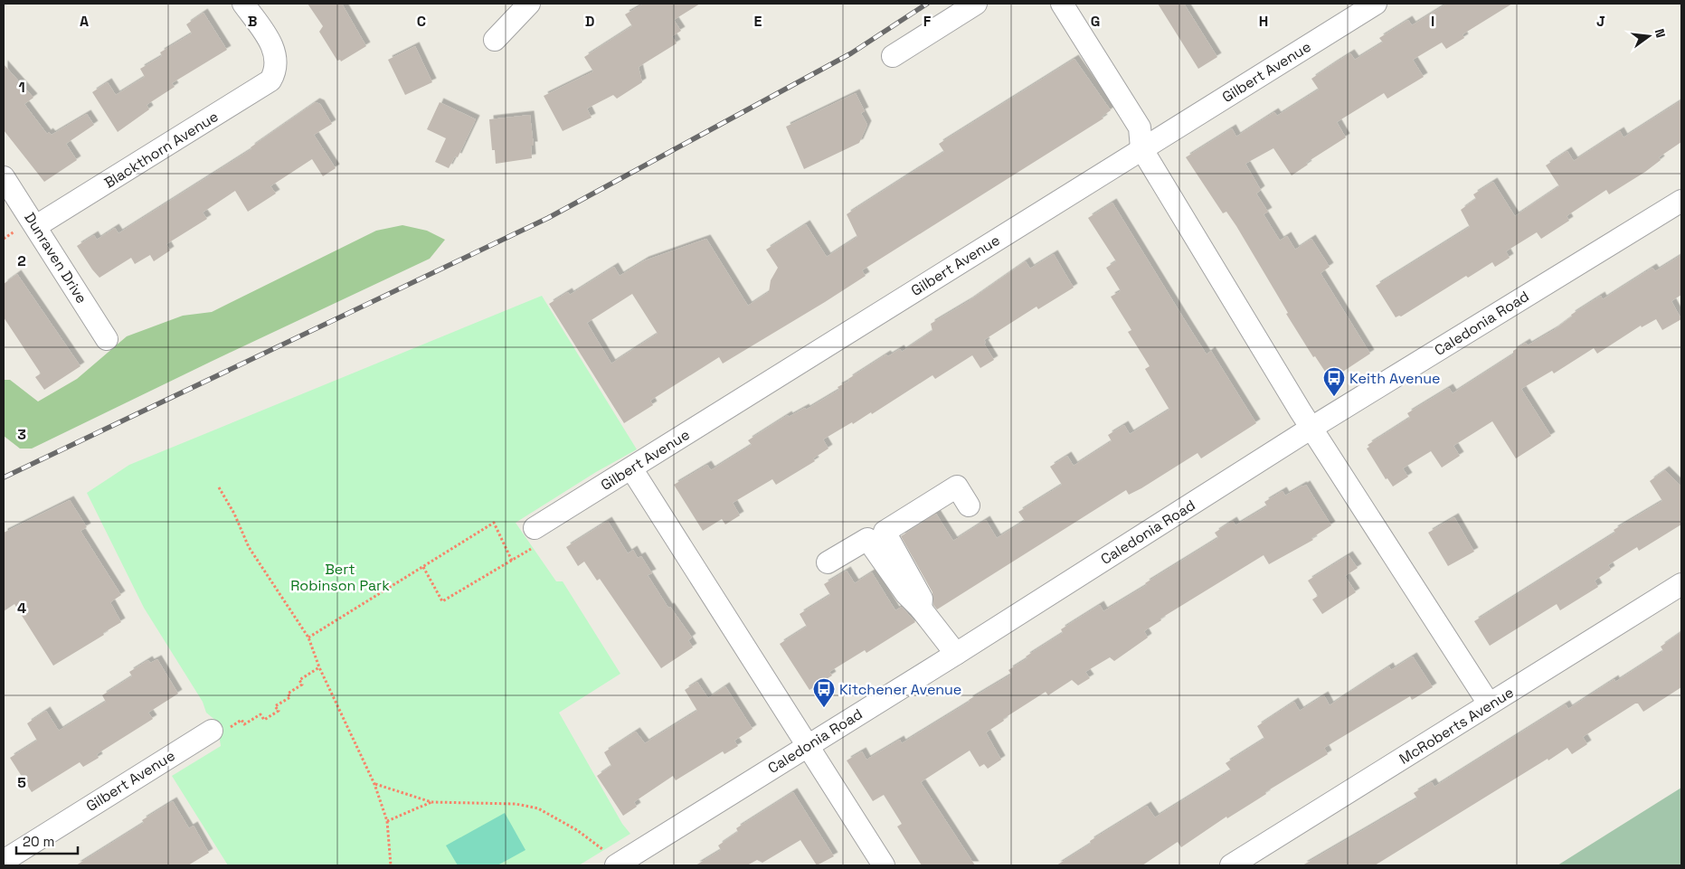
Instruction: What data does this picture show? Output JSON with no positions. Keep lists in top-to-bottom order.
{
  "streets": {
    "street": [
      "Gilbert Avenue",
      "Blackthorn Avenue",
      "Dunraven Drive",
      "Caledonia Road",
      "McRoberts Avenue"
    ]
  },
  "crossings": [
    ["Blackthorn Avenue", "Dunraven Drive"]
  ],
  "parks": ["Bert Robinson Park"],
  "places": {
    "bus stop": ["Keith Avenue", "Kitchener Avenue"]
  },
  "scale_bar": "20 m",
  "north": "right",
  "grid": {
    "columns": [
      "A",
      "B",
      "C",
      "D",
      "E",
      "F",
      "G",
      "H",
      "I",
      "J"
    ],
    "rows": [
      "1",
      "2",
      "3",
      "4",
      "5"
    ]
  }
}
